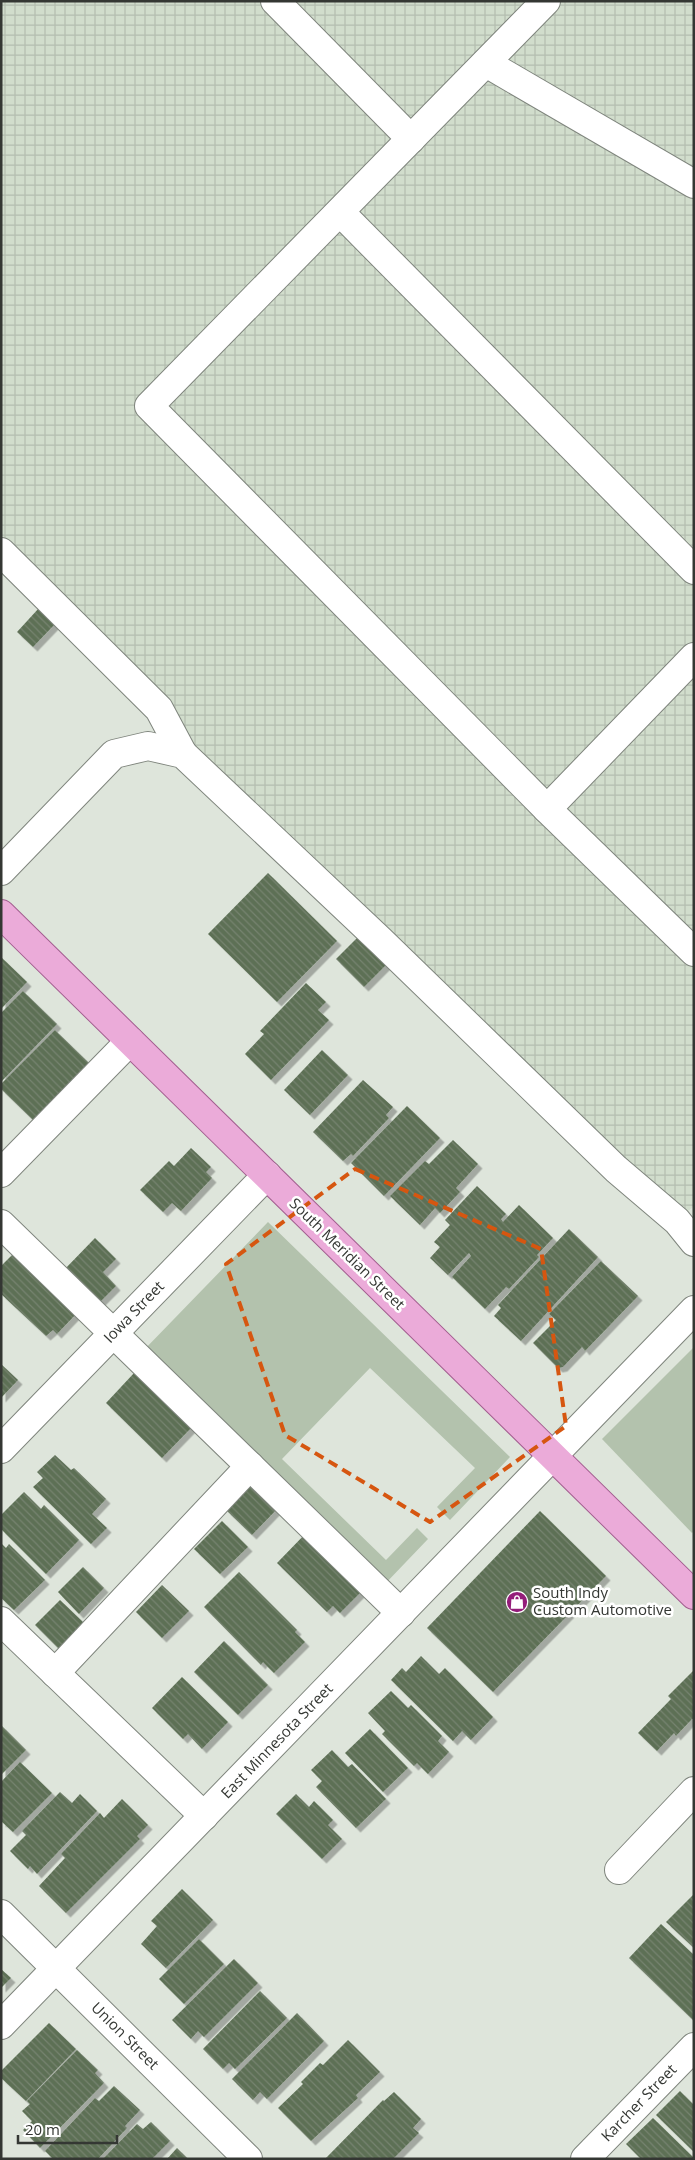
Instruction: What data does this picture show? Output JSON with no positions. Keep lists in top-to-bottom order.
{
  "streets": {
    "main road": ["South Meridian Street"],
    "street": [
      "Iowa Street",
      "East Minnesota Street",
      "Union Street",
      "Karcher Street"
    ]
  },
  "crossings": [
    ["South Meridian Street", "Iowa Street"],
    ["South Meridian Street", "East Minnesota Street"],
    ["East Minnesota Street", "Union Street"]
  ],
  "places": {
    "shop": ["South Indy Custom Automotive"]
  },
  "scale_bar": "20 m"
}
